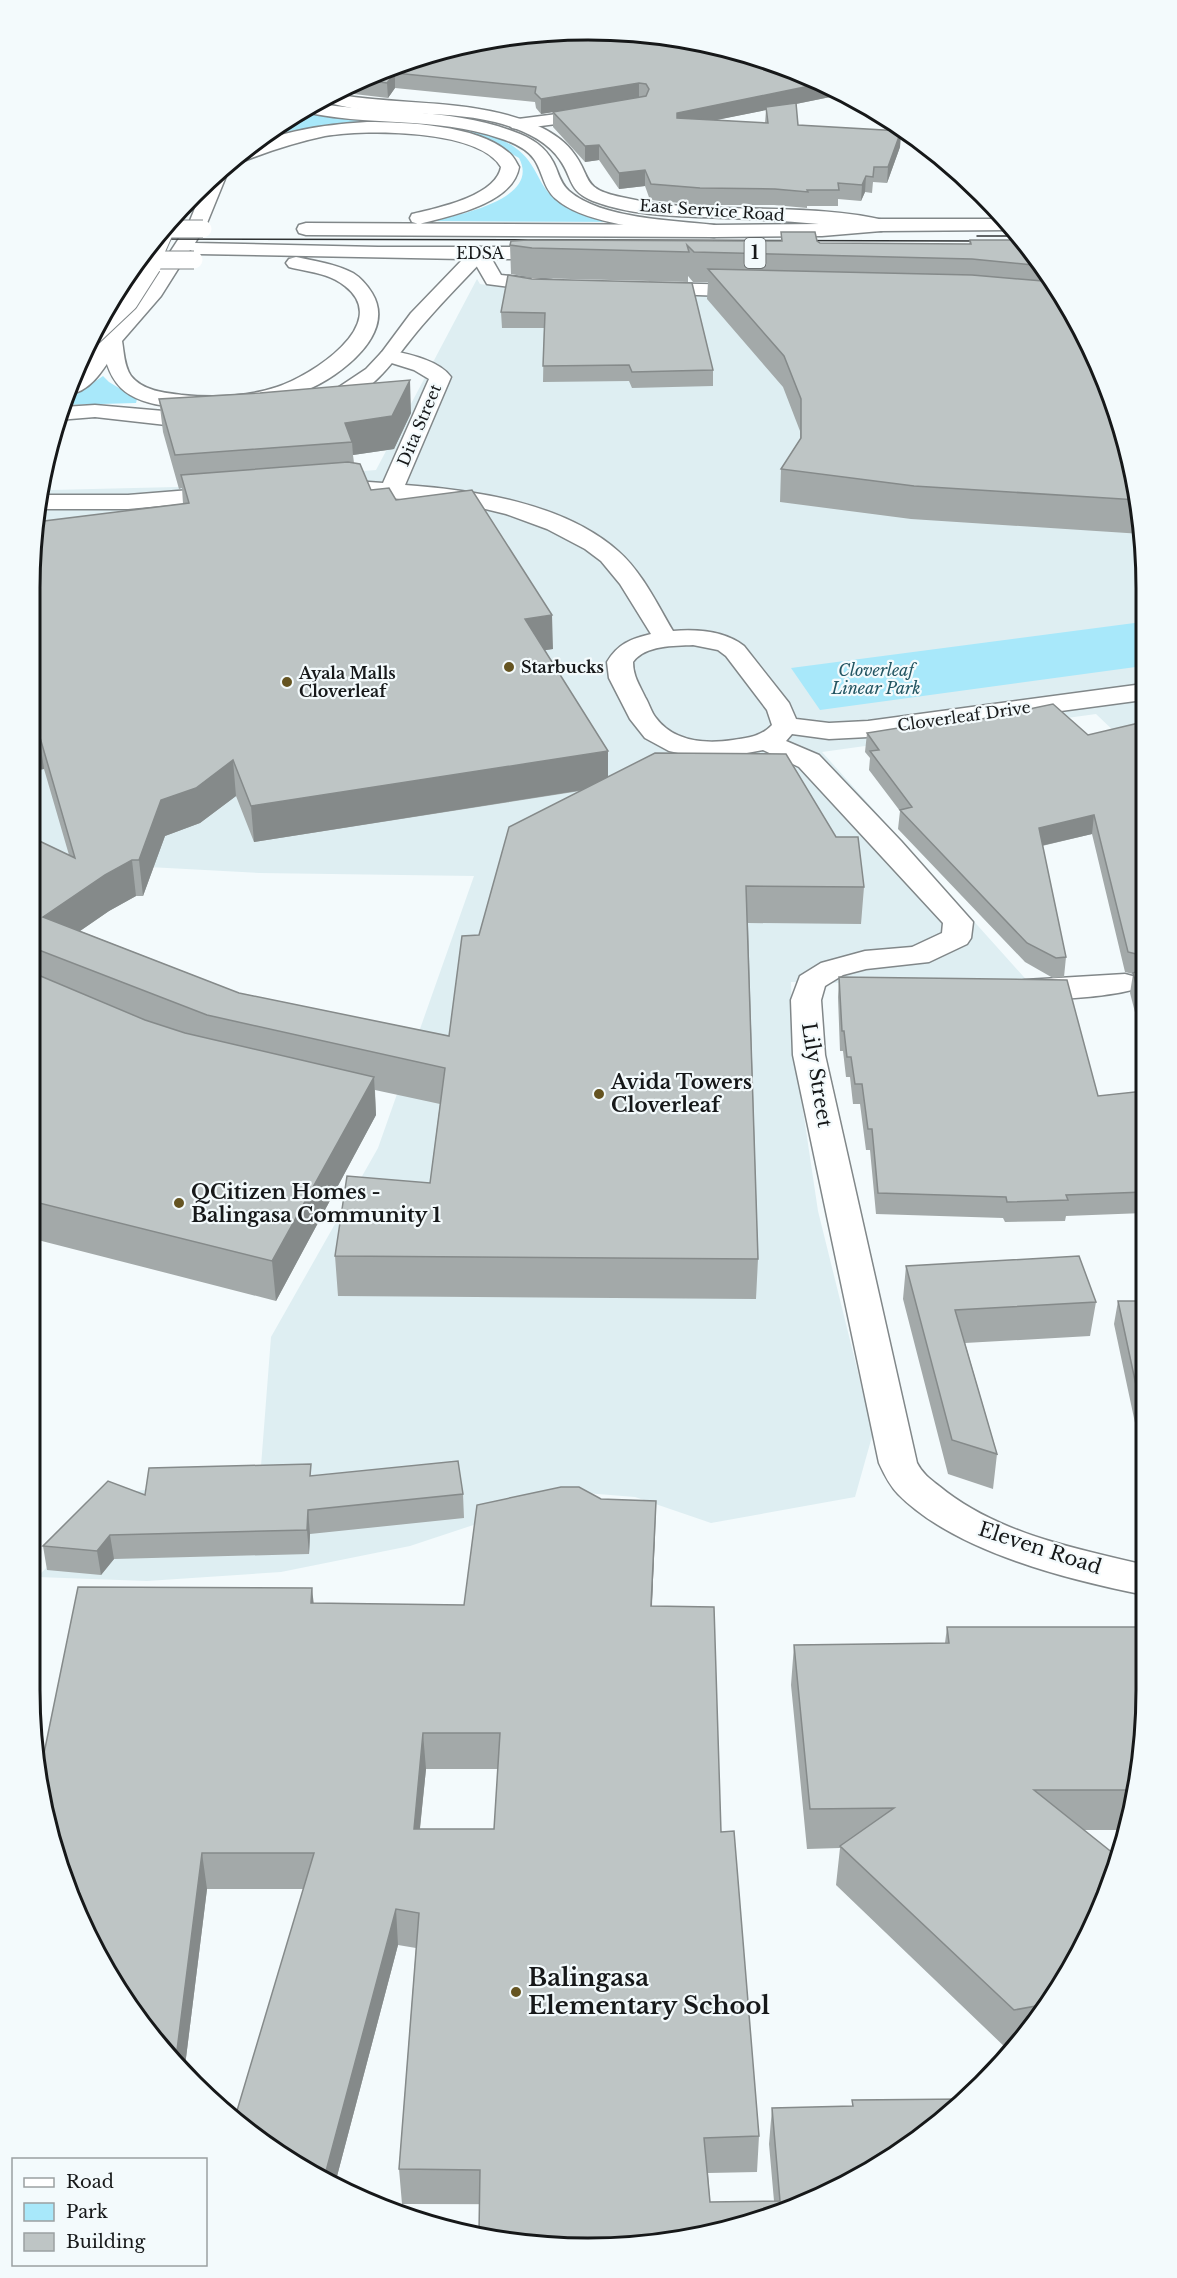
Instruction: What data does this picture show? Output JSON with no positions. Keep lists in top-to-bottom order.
{
  "streets": {
    "main road": [
      "East Service Road",
      "EDSA",
      "1",
      "Dita Street",
      "Cloverleaf Drive",
      "Lily Street",
      "Eleven Road"
    ]
  },
  "crossings": [
    ["East Service Road", "EDSA"],
    ["Lily Street", "Eleven Road"]
  ],
  "parks": ["Cloverleaf Linear Park"],
  "places": [
    "Starbucks",
    "Ayala Malls Cloverleaf",
    "Avida Towers Cloverleaf",
    "QCitizen Homes - Balingasa Community 1",
    "Balingasa Elementary School"
  ],
  "legend": ["Road", "Park", "Building"]
}
